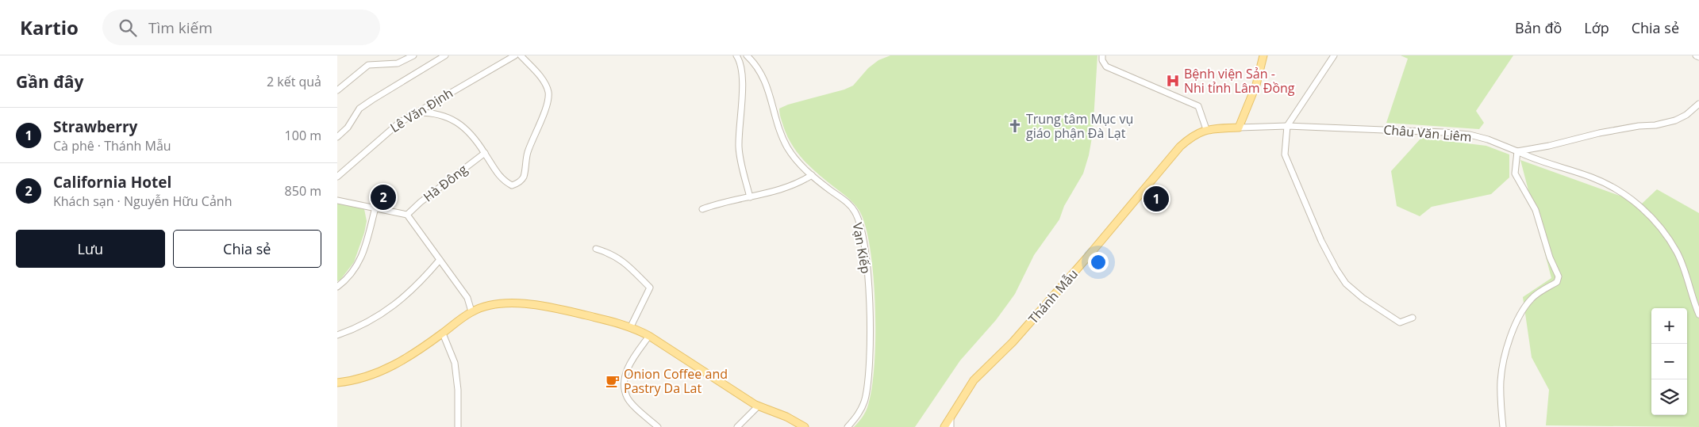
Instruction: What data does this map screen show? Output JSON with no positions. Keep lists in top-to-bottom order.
{
  "streets": {
    "main road": ["Thánh Mẫu"],
    "street": [
      "Lê Văn Định",
      "Châu Văn Liêm",
      "Hà Đông",
      "Vạn Kiếp"
    ]
  },
  "crossings": [
    ["Châu Văn Liêm", "Thánh Mẫu"]
  ],
  "places": {
    "hospital": ["Bệnh viện Sản - Nhi tỉnh Lâm Đồng"],
    "church": ["Trung tâm Mục vụ giáo phận Đà Lạt"],
    "cafe": ["Onion Coffee and Pastry Da Lat"]
  },
  "page": {
    "header": "Kartio",
    "search": "Tìm kiếm",
    "nav": ["Bản đồ", "Lớp", "Chia sẻ"],
    "heading": ["Gần đây", "2 kết quả"],
    "list": [
      {
        "mark": "1",
        "name": "Strawberry",
        "note": "Cà phê · Thánh Mẫu",
        "value": "100 m"
      },
      {
        "mark": "2",
        "name": "California Hotel",
        "note": "Khách sạn · Nguyễn Hữu Cảnh",
        "value": "850 m"
      }
    ],
    "pins": ["2", "1"],
    "buttons": ["Lưu", "Chia sẻ"],
    "map_buttons": ["+", "−"]
  }
}
